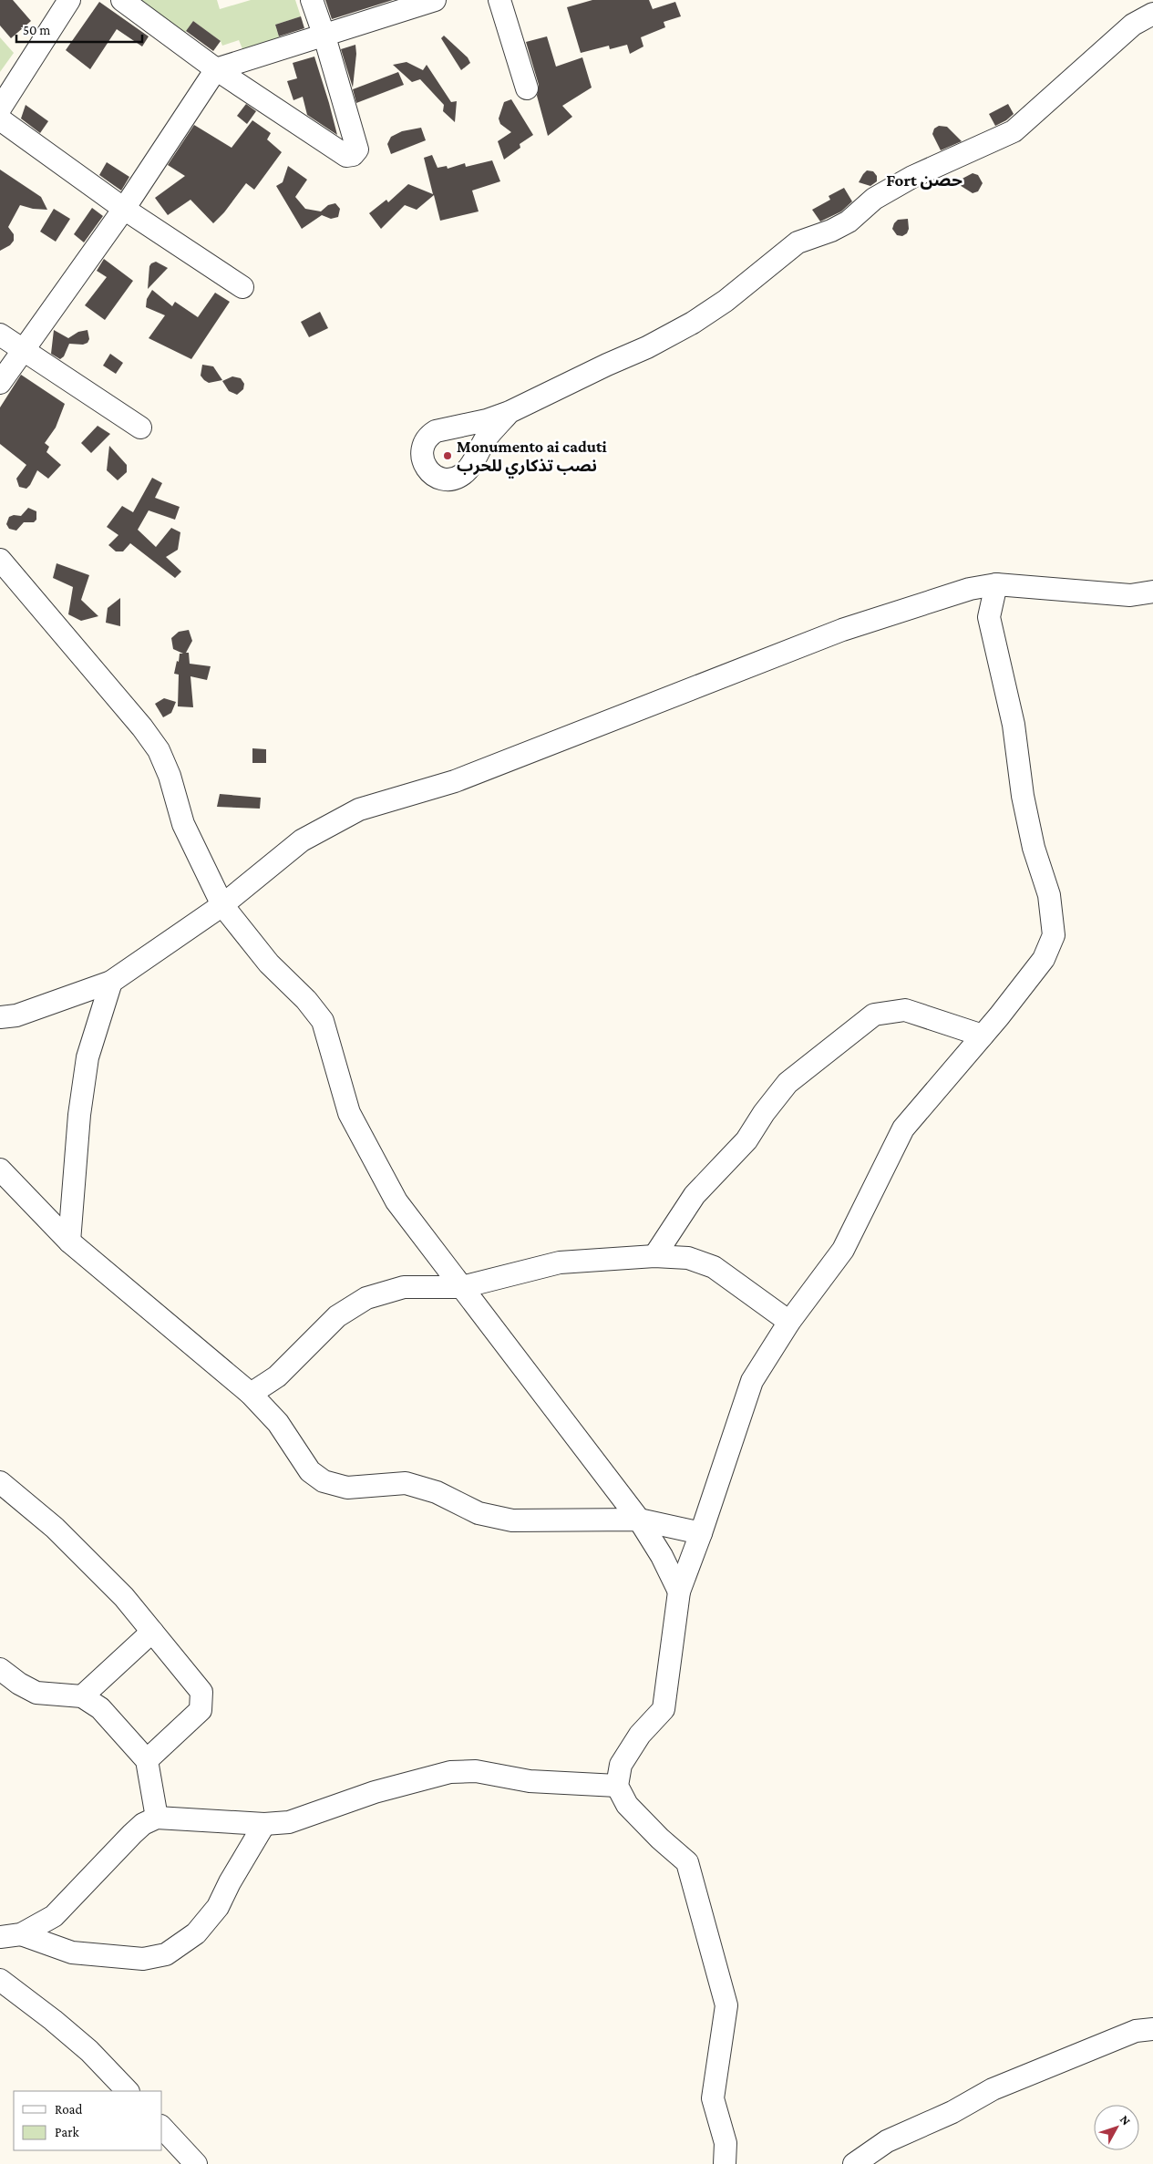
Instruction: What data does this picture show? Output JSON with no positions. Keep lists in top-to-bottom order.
{
  "districts": ["Fort حصن"],
  "places": ["Monumento ai caduti نصب تذكاري للحرب"],
  "legend": ["Road", "Park"],
  "scale_bar": "50 m",
  "north": "top right"
}
